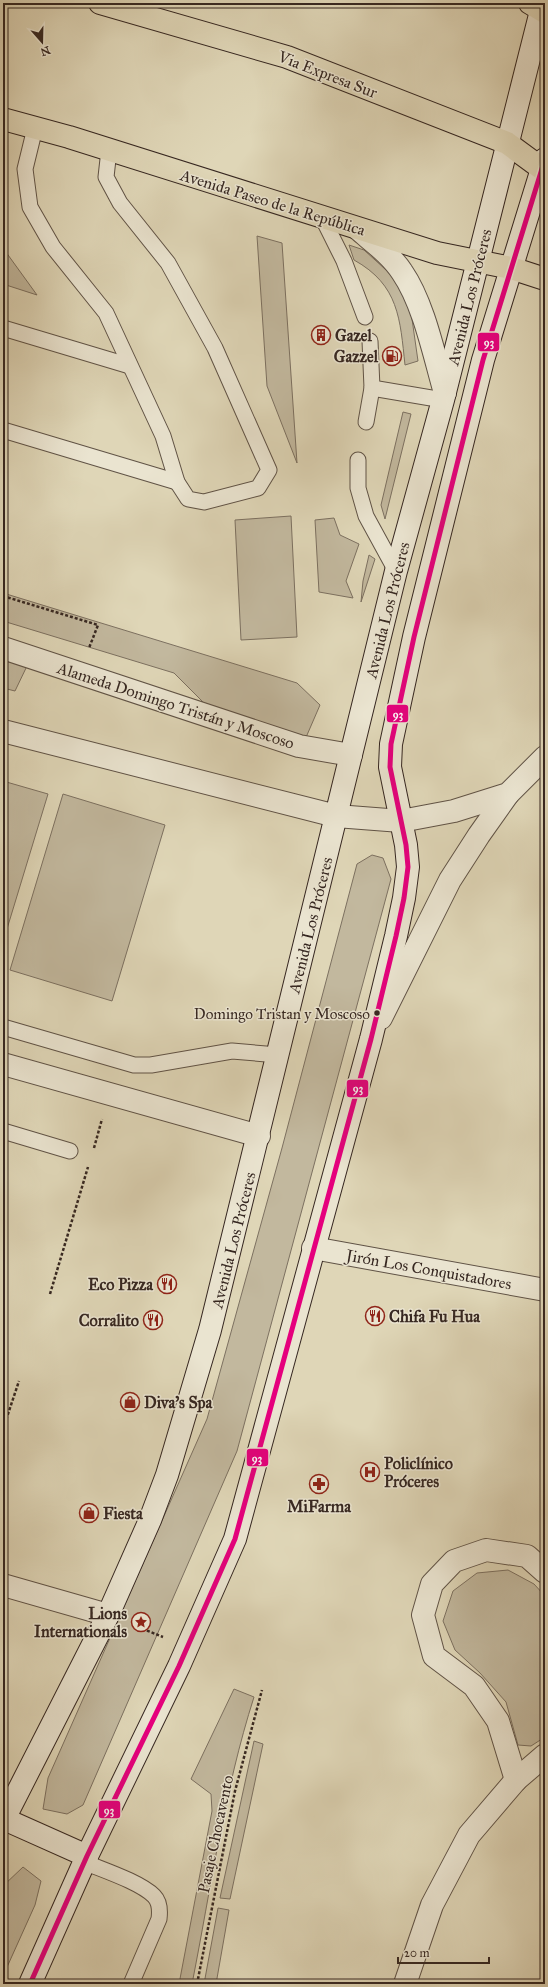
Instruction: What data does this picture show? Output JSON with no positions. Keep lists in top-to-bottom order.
{
  "streets": {
    "main road": [
      "Via Expresa Sur",
      "Avenida Paseo de la República",
      "Avenida Los Próceres",
      "Alameda Domingo Tristán y Moscoso",
      "Jirón Los Conquistadores"
    ],
    "path": ["Pasaje Chocavento"]
  },
  "crossings": [
    ["Via Expresa Sur", "Avenida Los Próceres"],
    ["Avenida Paseo de la República", "Avenida Los Próceres"],
    ["Avenida Los Próceres", "Alameda Domingo Tristán y Moscoso"],
    ["Avenida Los Próceres", "Jirón Los Conquistadores"]
  ],
  "places": {
    "building": ["Gazel"],
    "fuel station": ["Gazzel"],
    "other": ["Domingo Tristan y Moscoso"],
    "restaurant": ["Eco Pizza", "Chifa Fu Hua", "Corralito"],
    "shop": ["Diva's Spa", "Fiesta"],
    "hospital": ["Policlínico Próceres"],
    "pharmacy": ["MiFarma"],
    "place": ["Lions Internationals"]
  },
  "lines": ["transit line 93"],
  "scale_bar": "20 m",
  "north": "bottom"
}
